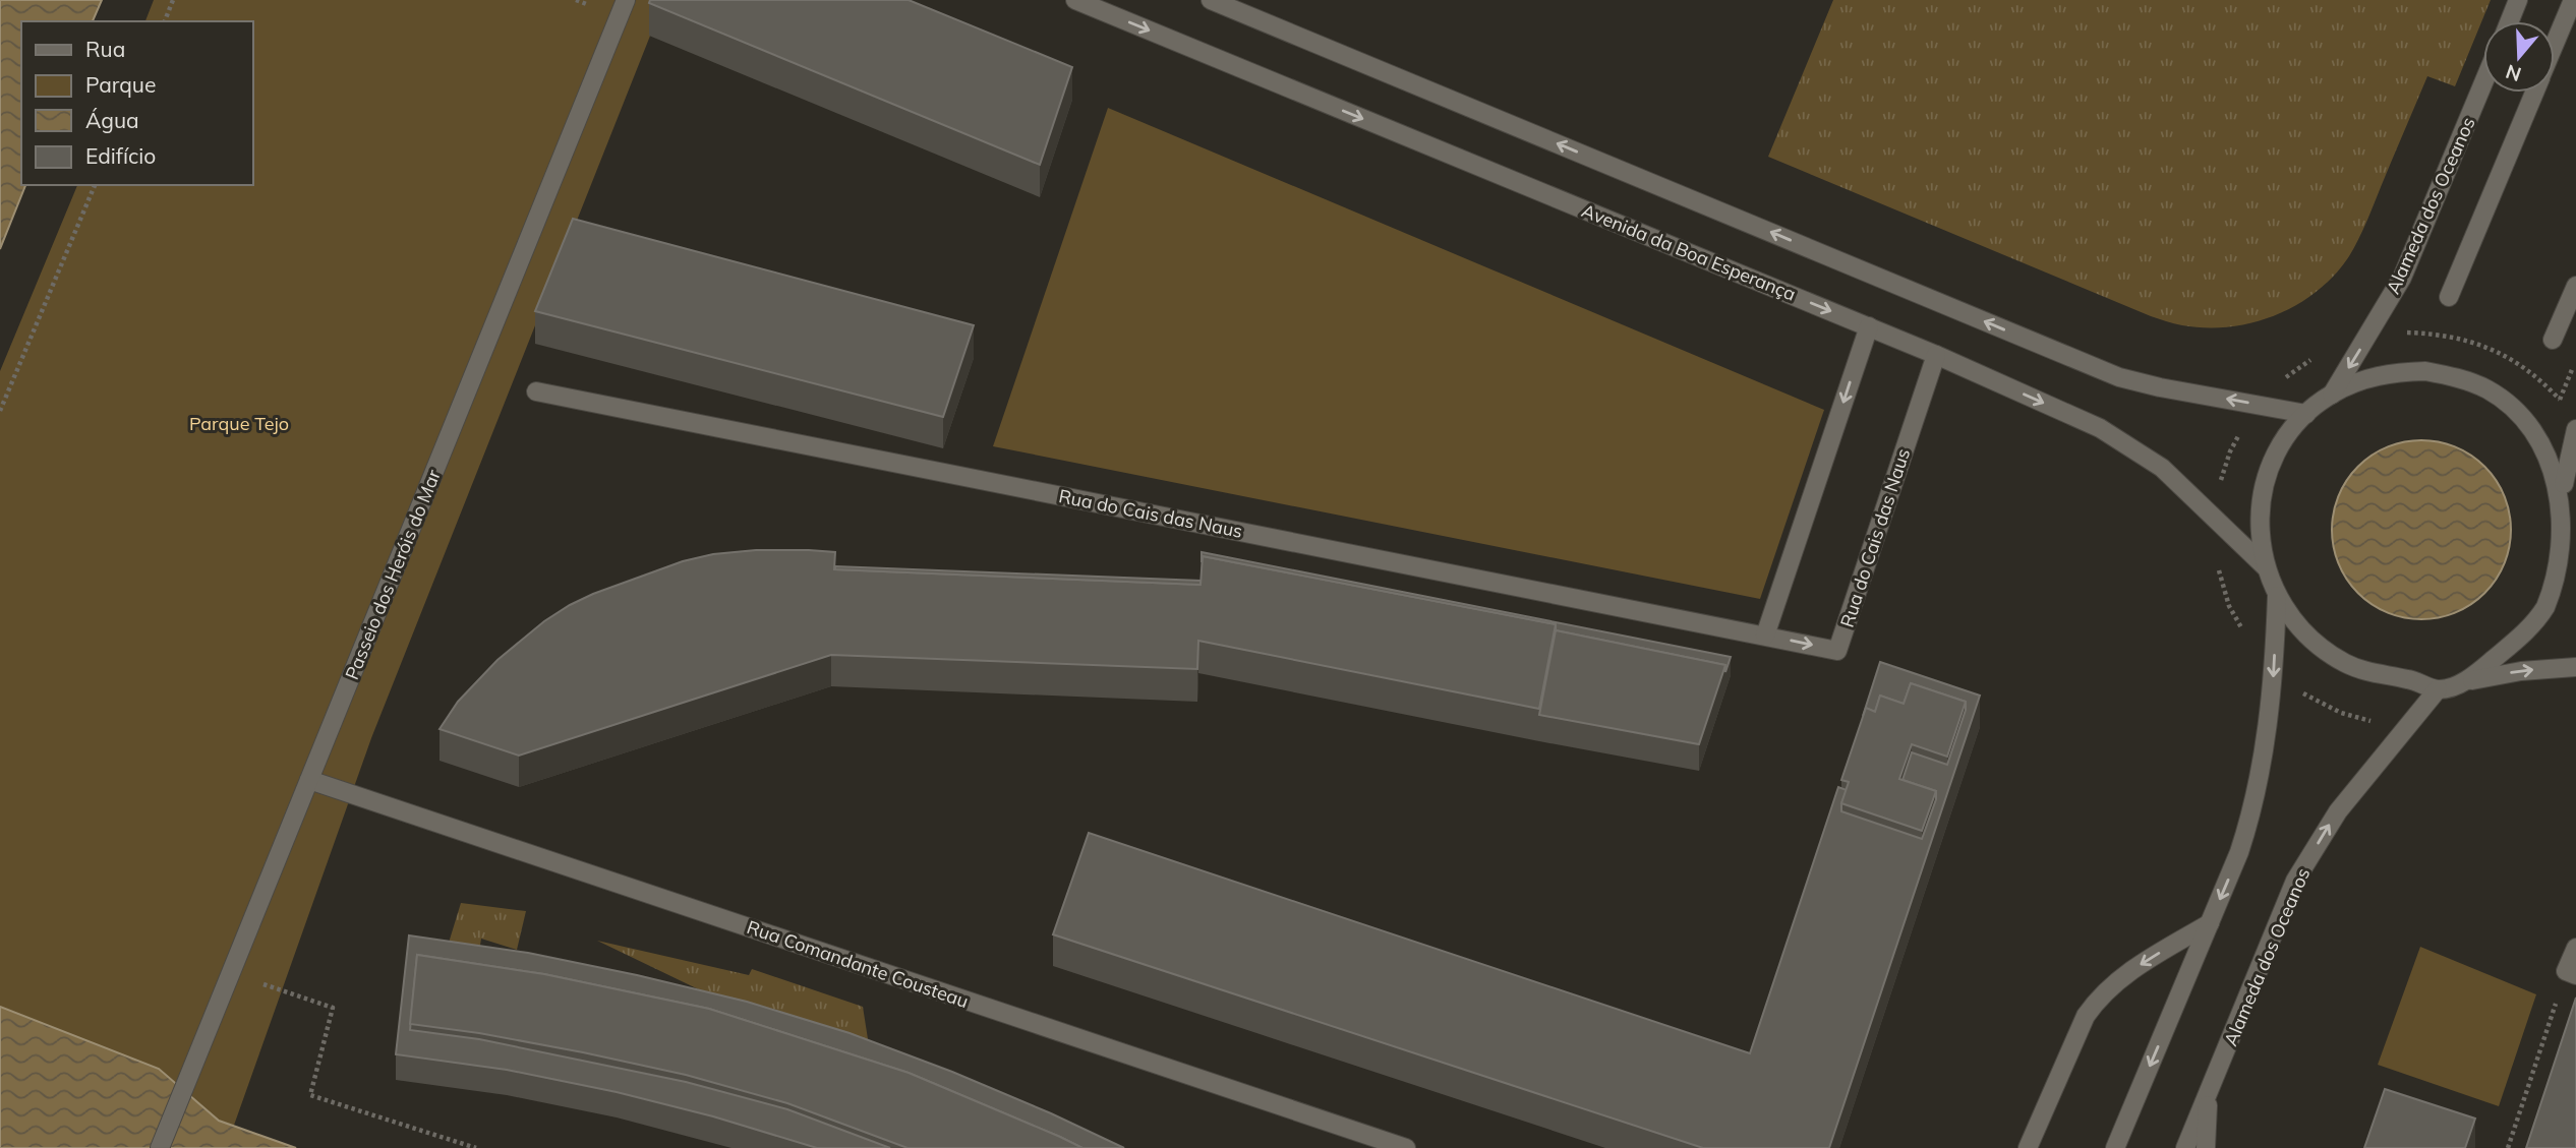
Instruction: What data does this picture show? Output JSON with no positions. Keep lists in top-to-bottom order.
{
  "streets": {
    "street": [
      "Alameda dos Oceanos",
      "Avenida da Boa Esperança",
      "Rua do Cais das Naus",
      "Passeio dos Heróis do Mar",
      "Rua Comandante Cousteau"
    ]
  },
  "crossings": [
    ["Avenida da Boa Esperança", "Rua do Cais das Naus"],
    ["Passeio dos Heróis do Mar", "Rua Comandante Cousteau"]
  ],
  "parks": ["Parque Tejo"],
  "legend": [
    "Rua",
    "Parque",
    "Água",
    "Edifício"
  ],
  "north": "bottom"
}
